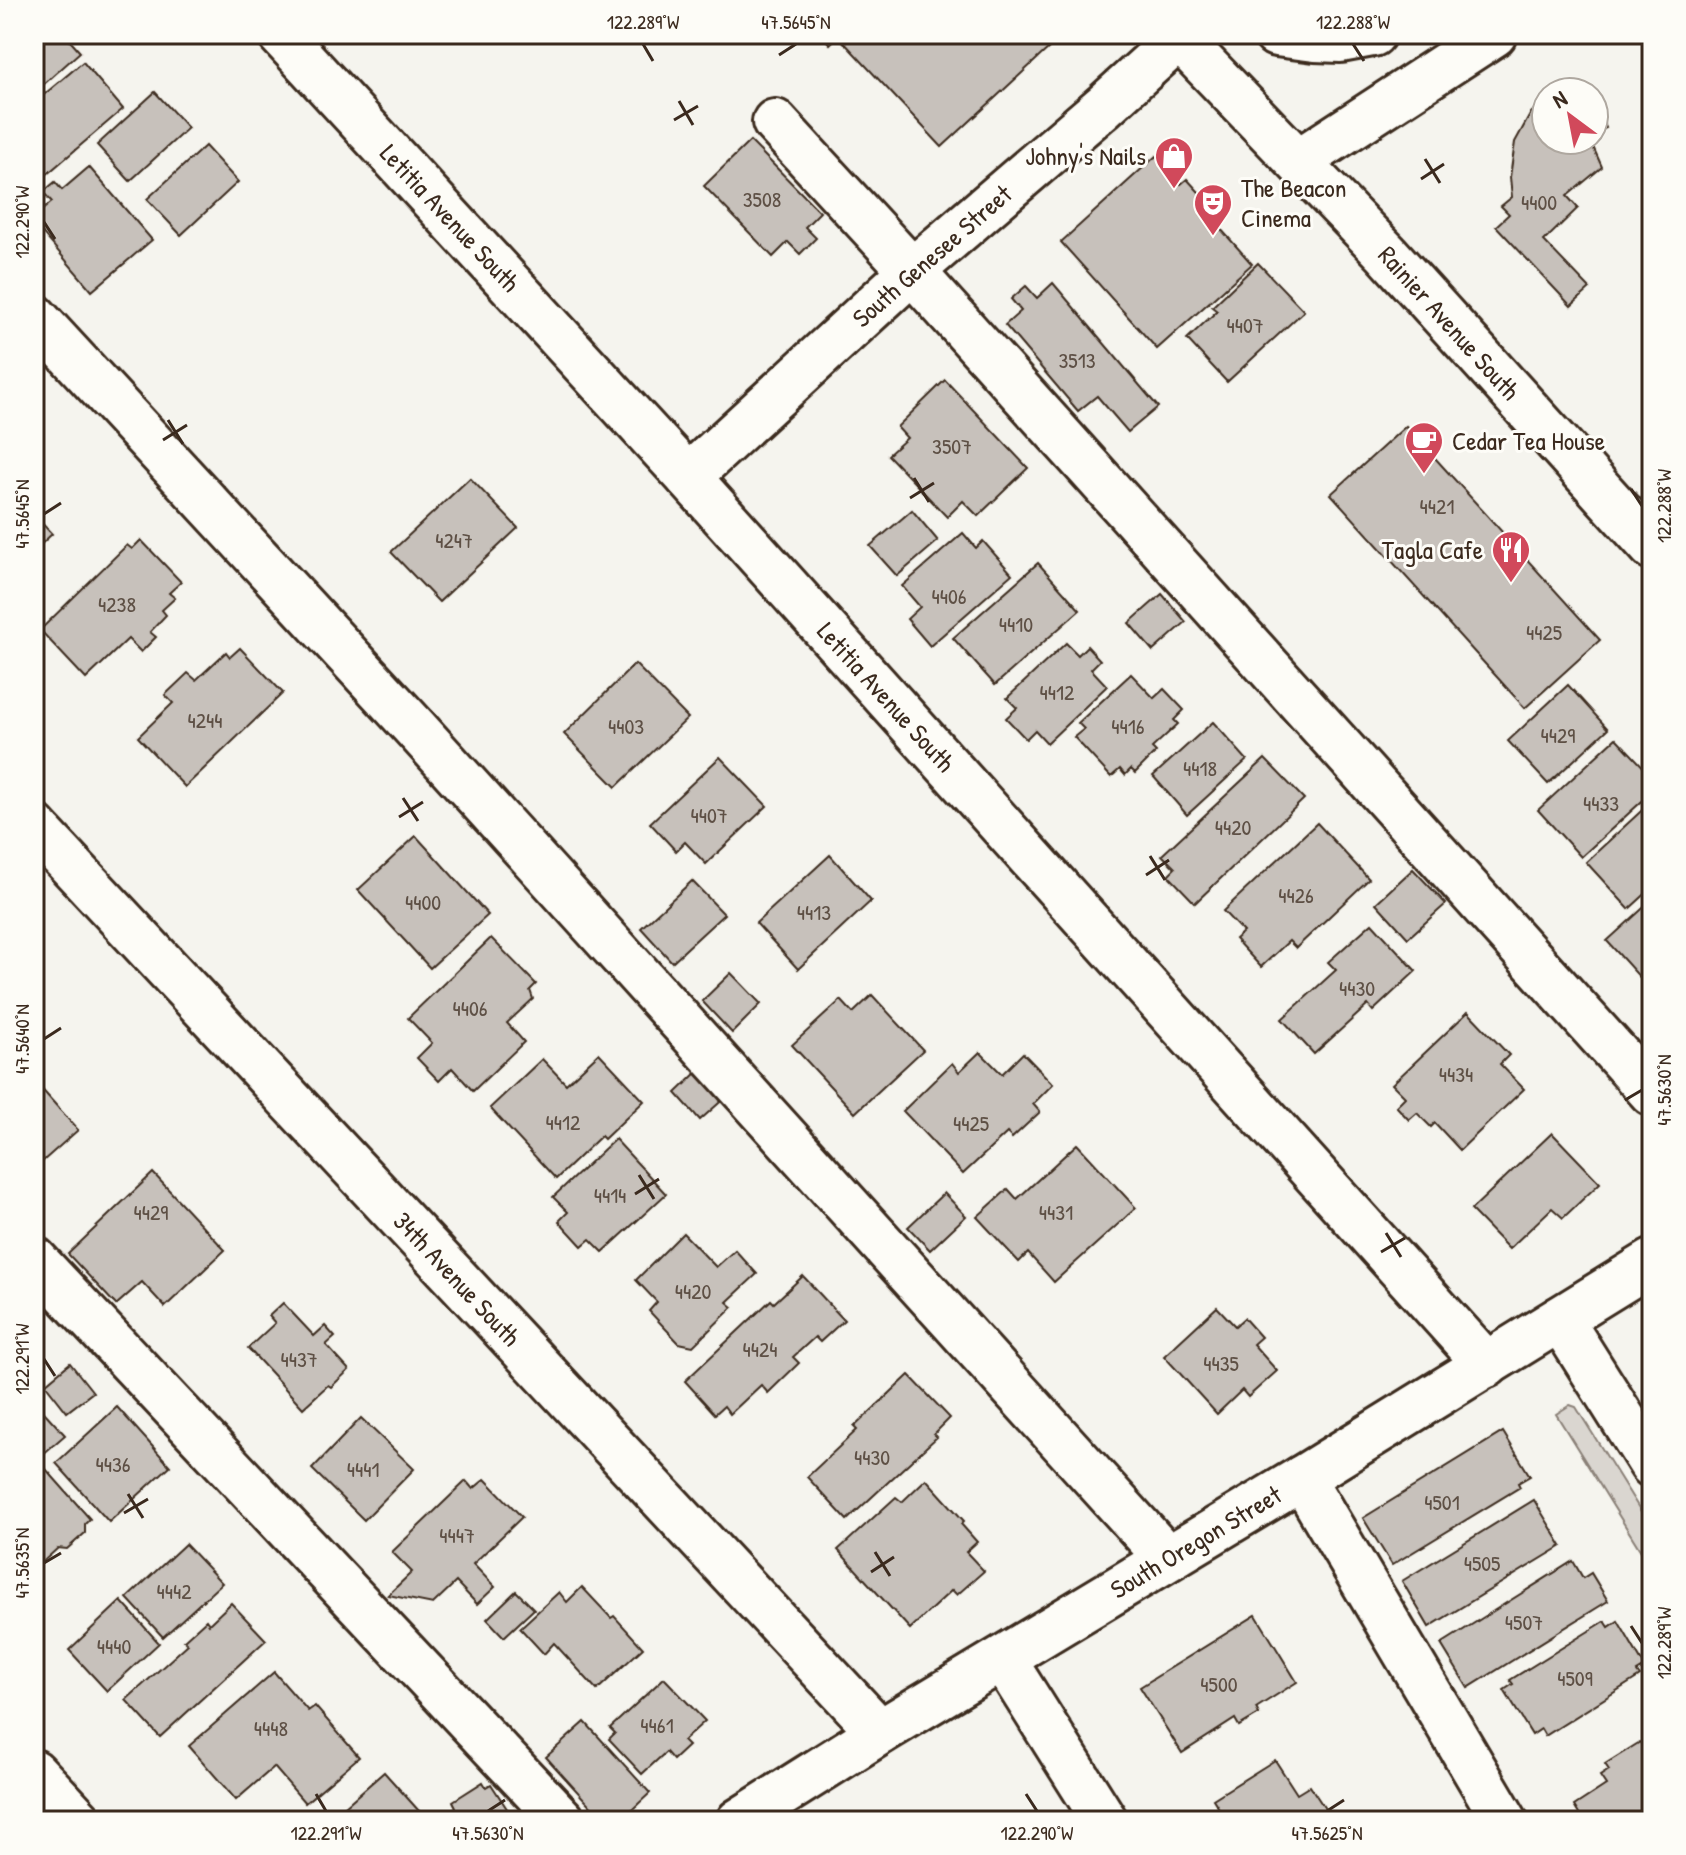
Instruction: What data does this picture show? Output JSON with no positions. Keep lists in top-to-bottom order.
{
  "streets": {
    "street": [
      "Letitia Avenue South",
      "South Genesee Street",
      "Rainier Avenue South",
      "34th Avenue South",
      "South Oregon Street"
    ]
  },
  "crossings": [
    ["Letitia Avenue South", "South Genesee Street"],
    ["Letitia Avenue South", "South Oregon Street"],
    ["South Genesee Street", "Rainier Avenue South"],
    ["34th Avenue South", "South Oregon Street"]
  ],
  "places": {
    "shop": ["Johny's Nails"],
    "theatre": ["The Beacon Cinema"],
    "cafe": ["Cedar Tea House"],
    "restaurant": ["Tagla Cafe"]
  },
  "house_numbers": [
    "3508",
    "4400",
    "4407",
    "3513",
    "3507",
    "4421",
    "4247",
    "4406",
    "4238",
    "4410",
    "4425",
    "4412",
    "4244",
    "4403",
    "4416",
    "4429",
    "4418",
    "4433",
    "4407",
    "4420",
    "4426",
    "4400",
    "4413",
    "4430",
    "4406",
    "4434",
    "4412",
    "4425",
    "4414",
    "4429",
    "4431",
    "4420",
    "4424",
    "4437",
    "4435",
    "4430",
    "4436",
    "4441",
    "4501",
    "4447",
    "4505",
    "4442",
    "4507",
    "4440",
    "4509",
    "4500",
    "4461",
    "4448"
  ],
  "north": "top left",
  "coordinates": [
    "122.289°W",
    "47.5645°N",
    "122.288°W",
    "122.290°W",
    "47.5640°N",
    "47.5630°N",
    "122.291°W",
    "47.5635°N",
    "47.5625°N"
  ]
}
